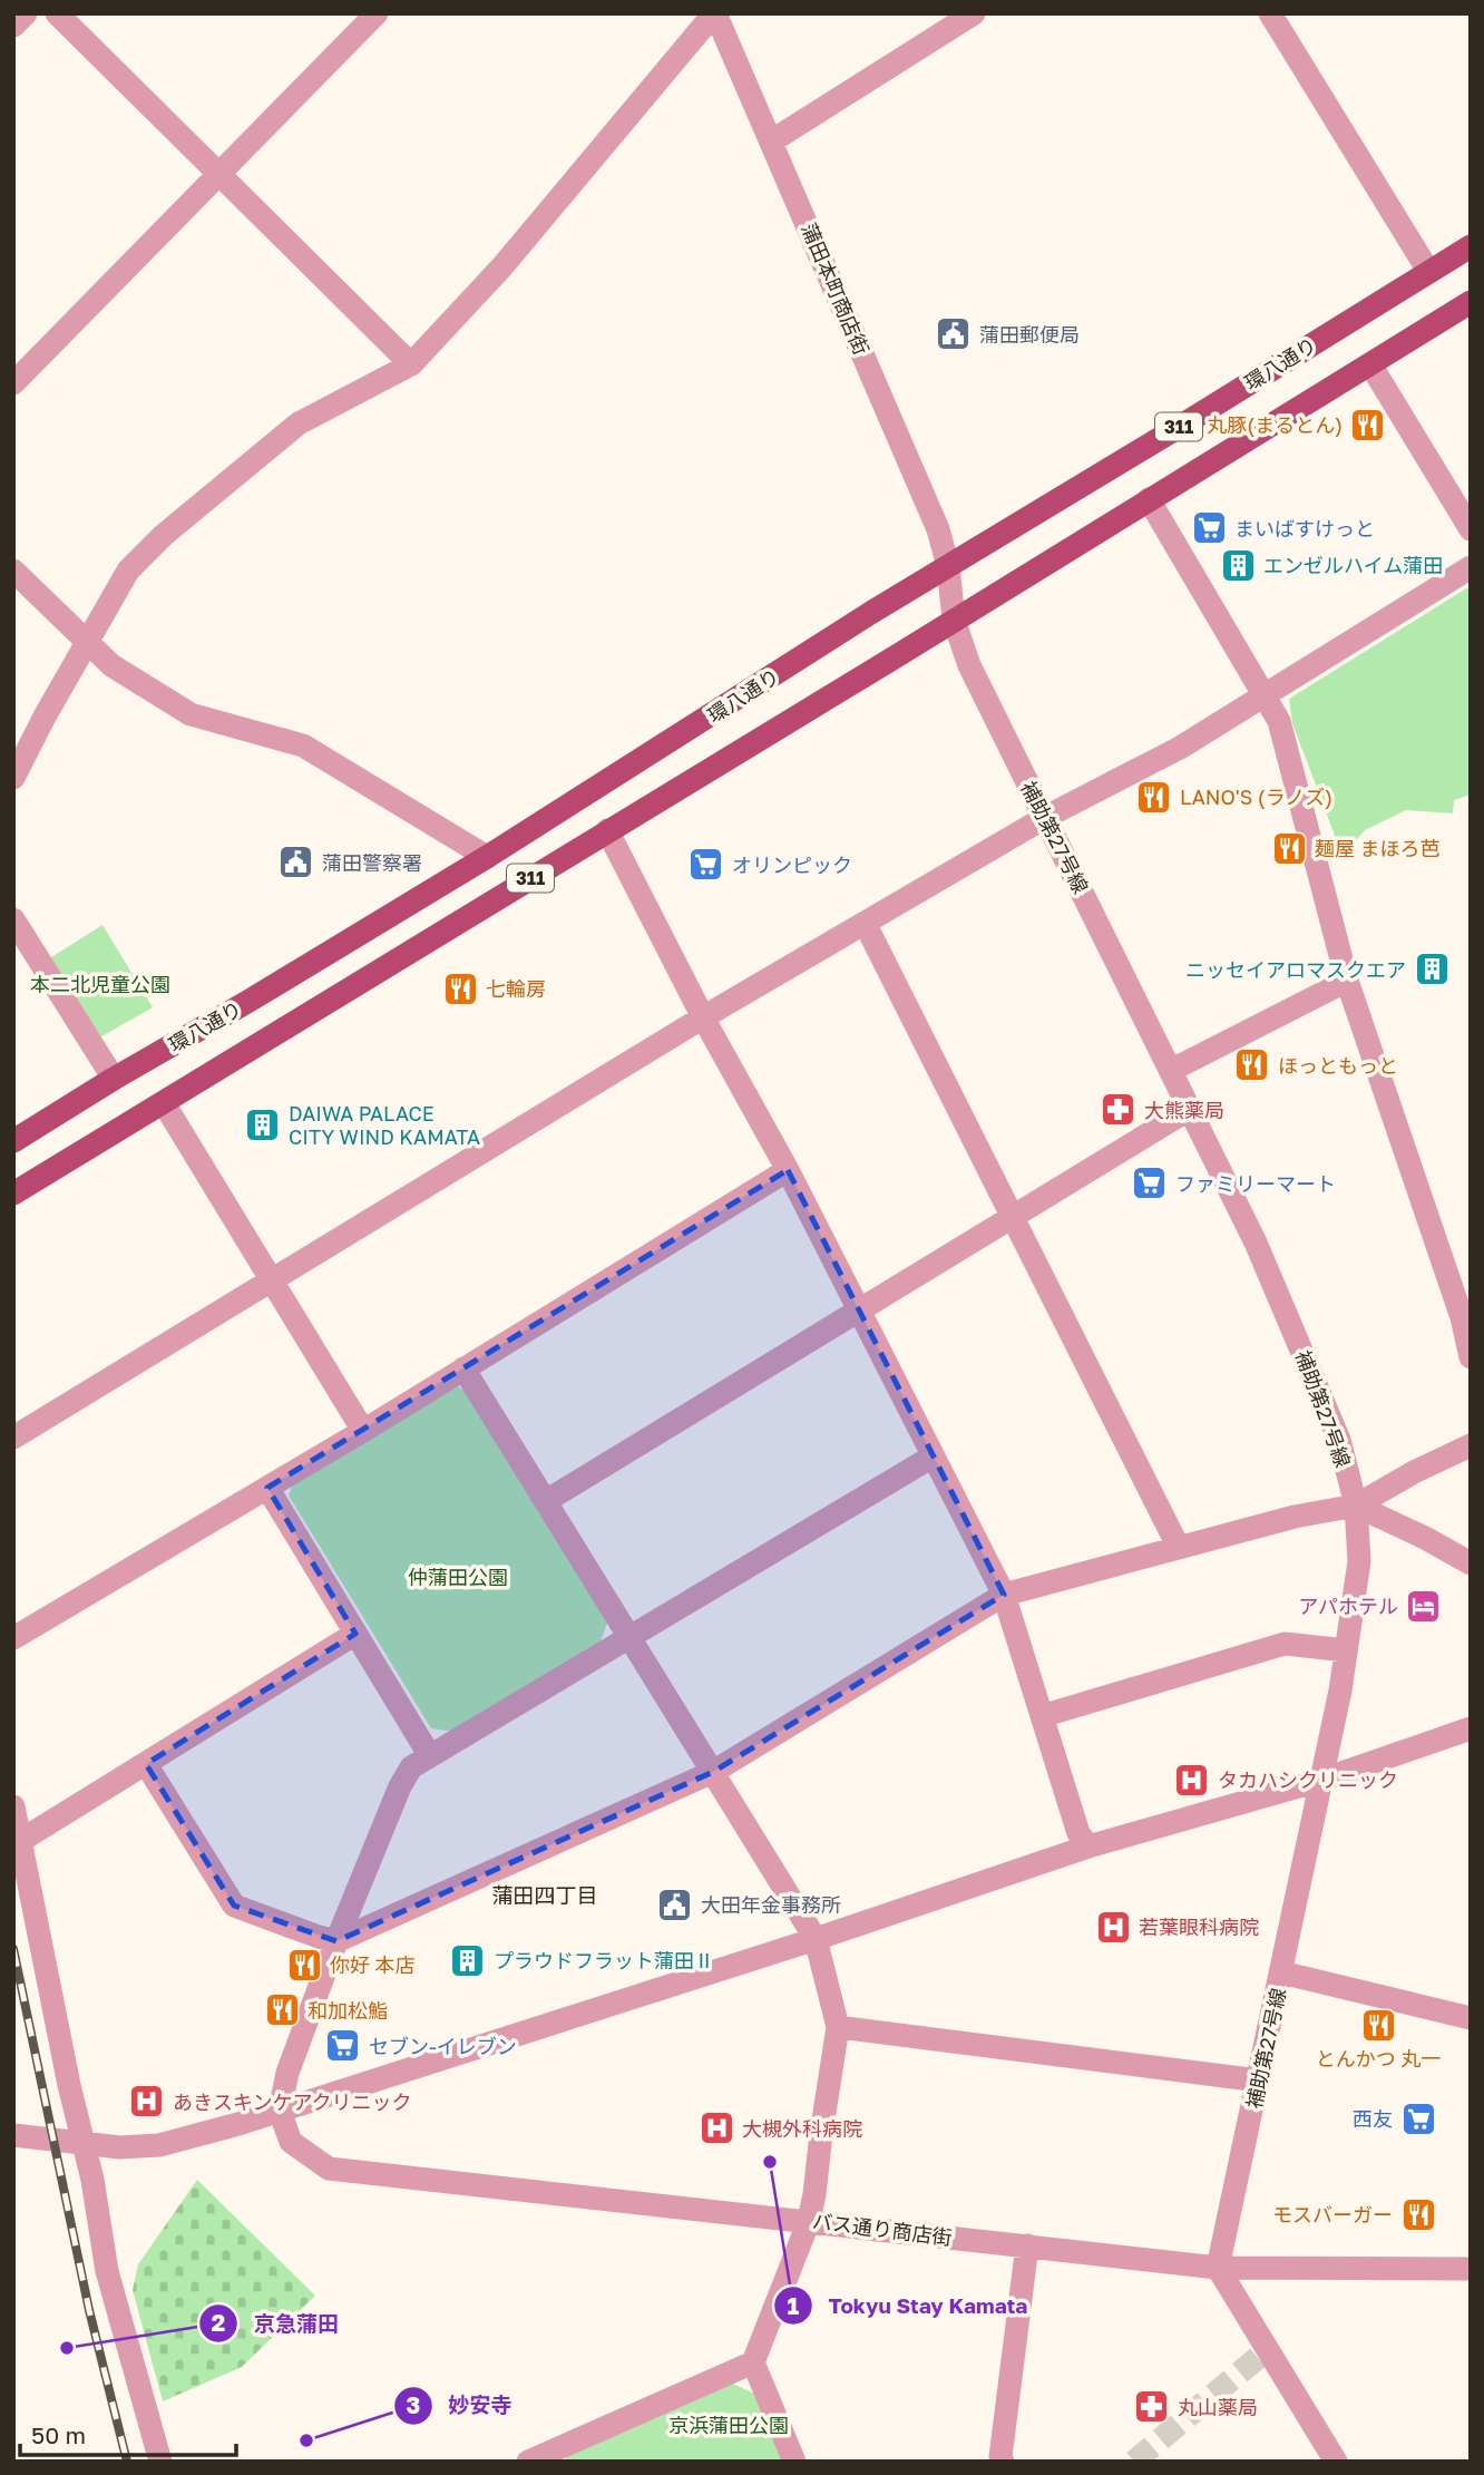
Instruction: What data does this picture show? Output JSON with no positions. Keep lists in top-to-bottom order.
{
  "streets": {
    "main road": ["環八通り", "311"],
    "street": ["蒲田本町商店街", "補助第27号線", "バス通り商店街"]
  },
  "crossings": [
    ["蒲田本町商店街", "環八通り"],
    ["蒲田本町商店街", "311"],
    ["蒲田本町商店街", "補助第27号線"],
    ["311", "補助第27号線"],
    ["補助第27号線", "バス通り商店街"]
  ],
  "districts": ["蒲田四丁目"],
  "parks": ["本二北児童公園", "仲蒲田公園", "京浜蒲田公園"],
  "places": {
    "public building": ["蒲田郵便局", "蒲田警察署", "大田年金事務所"],
    "restaurant": [
      "丸豚(まるとん)",
      "LANO'S (ラノズ)",
      "麺屋 まほろ芭",
      "七輪房",
      "ほっともっと",
      "你好 本店",
      "和加松鮨",
      "とんかつ 丸一",
      "モスバーガー"
    ],
    "supermarket": [
      "まいばすけっと",
      "オリンピック",
      "ファミリーマート",
      "セブン-イレブン",
      "西友"
    ],
    "building": [
      "エンゼルハイム蒲田",
      "ニッセイアロマスクエア",
      "DAIWA PALACE CITY WIND KAMATA",
      "プラウドフラット蒲田Ⅱ"
    ],
    "pharmacy": ["大熊薬局", "丸山薬局"],
    "hotel": ["アパホテル"],
    "hospital": [
      "タカハシクリニック",
      "若葉眼科病院",
      "あきスキンケアクリニック",
      "大槻外科病院"
    ],
    "other": ["Tokyu Stay Kamata", "京急蒲田", "妙安寺"]
  },
  "scale_bar": "50 m"
}
